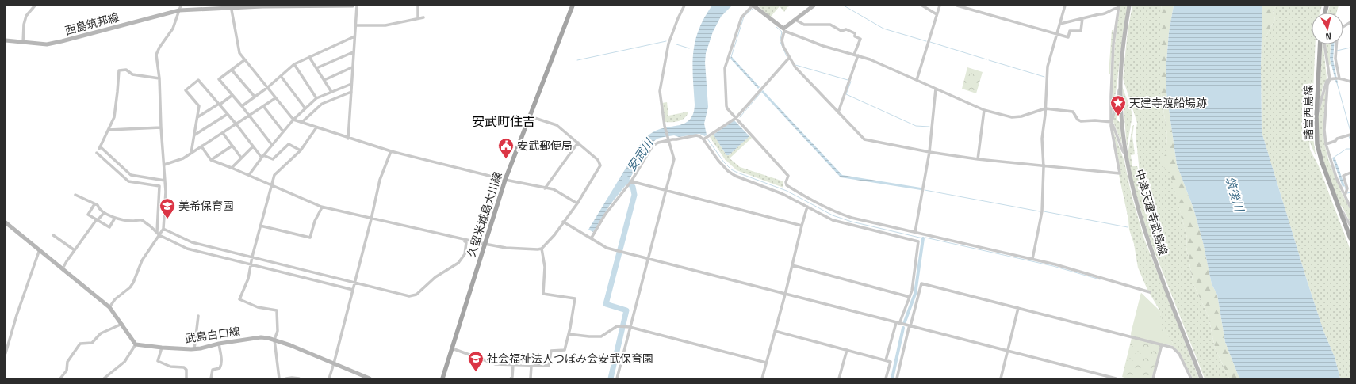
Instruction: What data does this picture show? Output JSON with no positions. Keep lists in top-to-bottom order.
{
  "streets": {
    "main road": [
      "西島筑邦線",
      "諸富西島線",
      "中津天建寺武島線",
      "久留米城島大川線",
      "武島白口線"
    ]
  },
  "districts": ["安武町住吉"],
  "water": ["安武川", "筑後川"],
  "places": {
    "place": ["天建寺渡船場跡"],
    "public building": ["安武郵便局"],
    "school or university": ["美希保育園", "社会福祉法人つぼみ会安武保育園"]
  },
  "north": "bottom"
}
